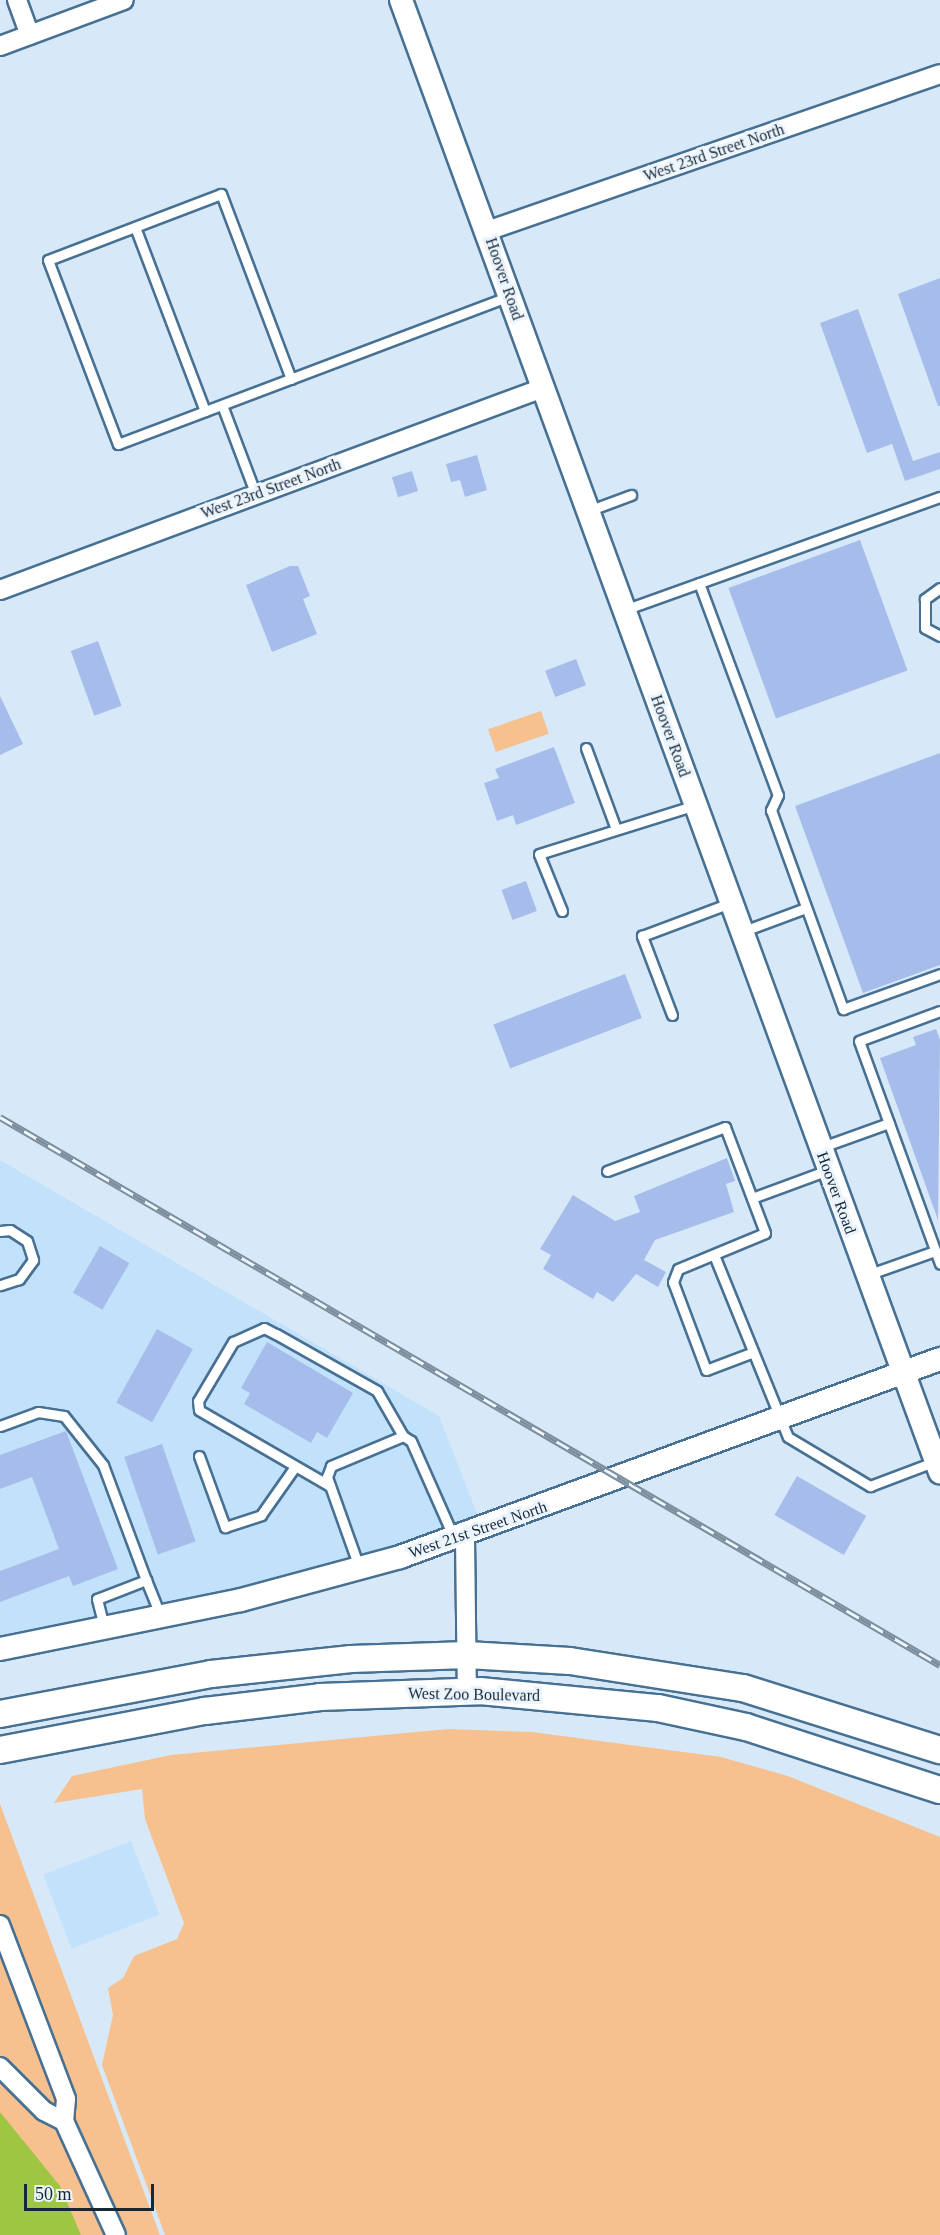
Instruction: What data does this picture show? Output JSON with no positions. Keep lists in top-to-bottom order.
{
  "streets": {
    "main road": ["West Zoo Boulevard"],
    "street": ["West 23rd Street North", "Hoover Road", "West 21st Street North"]
  },
  "crossings": [
    ["West 23rd Street North", "Hoover Road"],
    ["Hoover Road", "West 21st Street North"]
  ],
  "scale_bar": "50 m"
}
